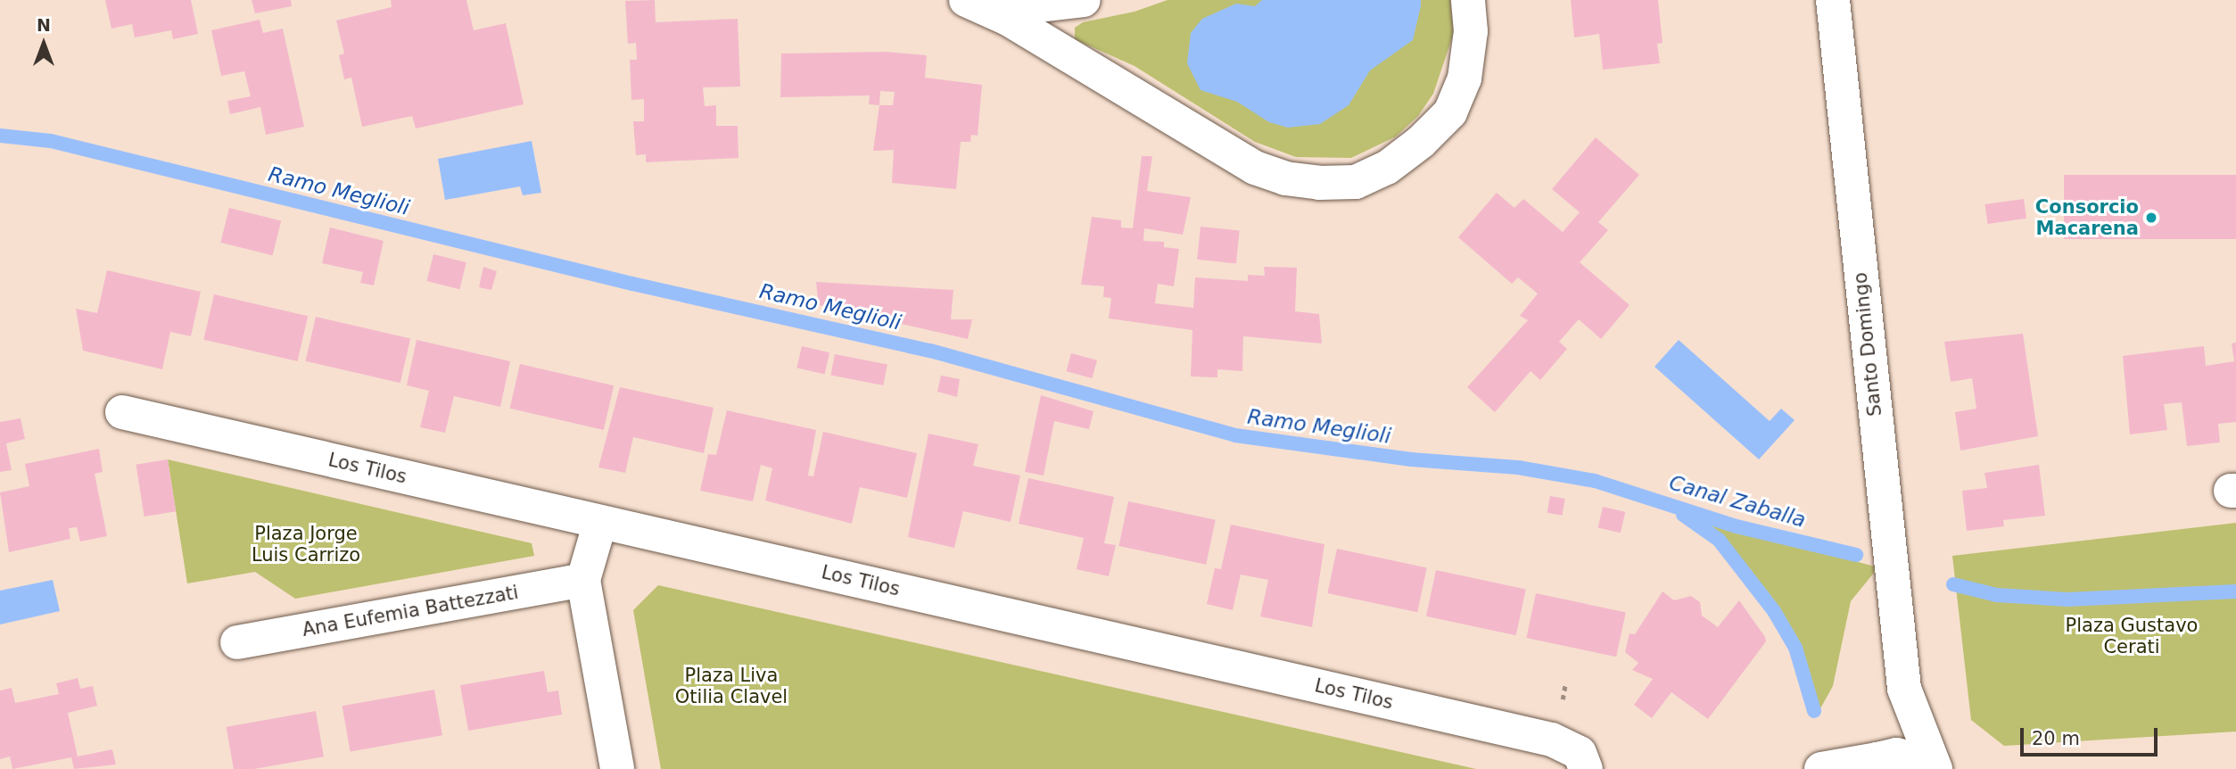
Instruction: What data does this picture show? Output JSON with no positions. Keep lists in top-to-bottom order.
{
  "streets": {
    "street": ["Santo Domingo", "Los Tilos", "Ana Eufemia Battezzati"]
  },
  "water": ["Ramo Meglioli", "Canal Zaballa"],
  "parks": ["Plaza Jorge Luis Carrizo", "Plaza Gustavo Cerati", "Plaza Liva Otilia Clavel"],
  "places": ["Consorcio Macarena"],
  "scale_bar": "20 m",
  "north": "top"
}
